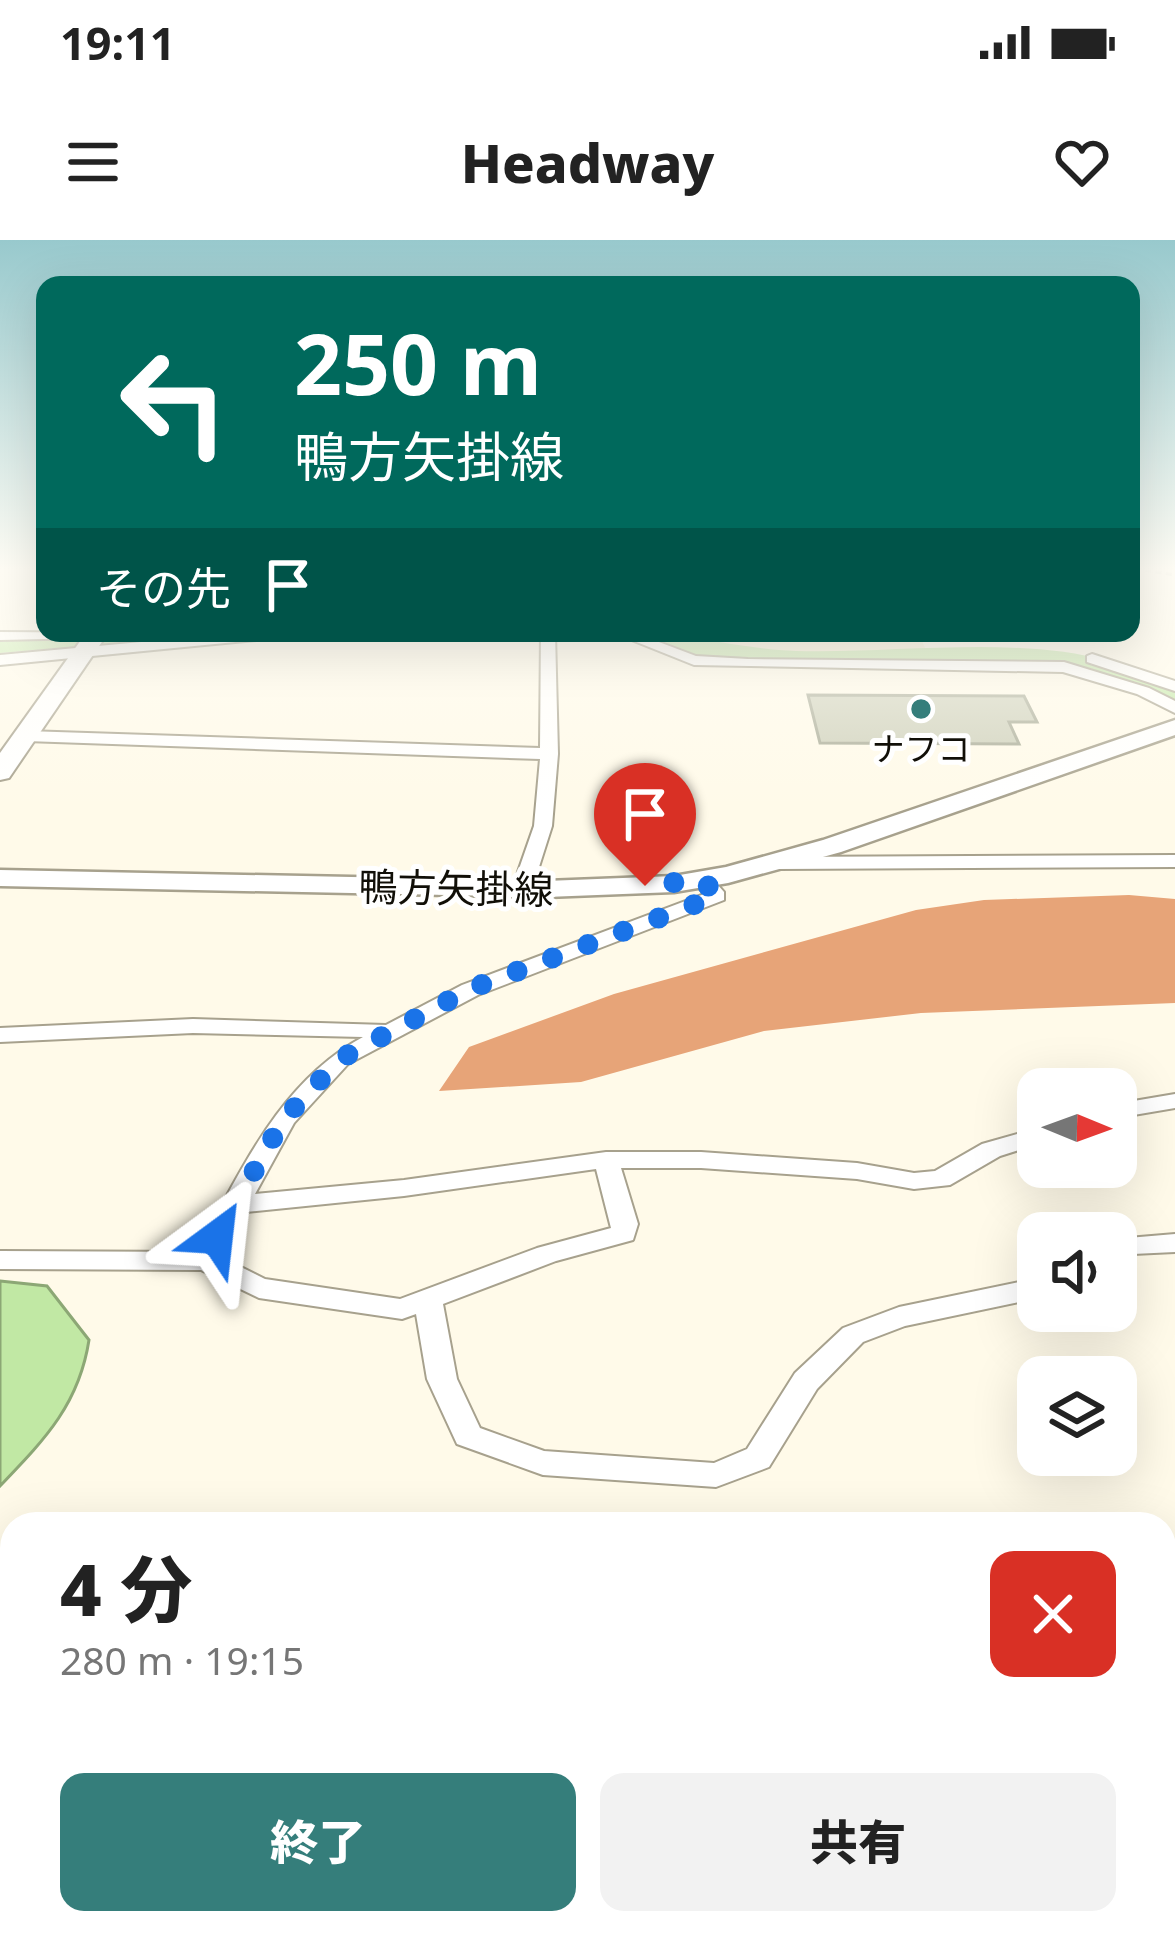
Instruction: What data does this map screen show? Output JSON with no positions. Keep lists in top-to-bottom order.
{
  "streets": {
    "main road": ["鴨方矢掛線"]
  },
  "places": ["ナフコ"],
  "north": "right",
  "page": {
    "status": "19:11",
    "header": "Headway",
    "turn": ["250 m", "鴨方矢掛線"],
    "then": "その先",
    "heading": ["4 分", "280 m · 19:15"],
    "buttons": ["終了", "共有"]
  }
}
